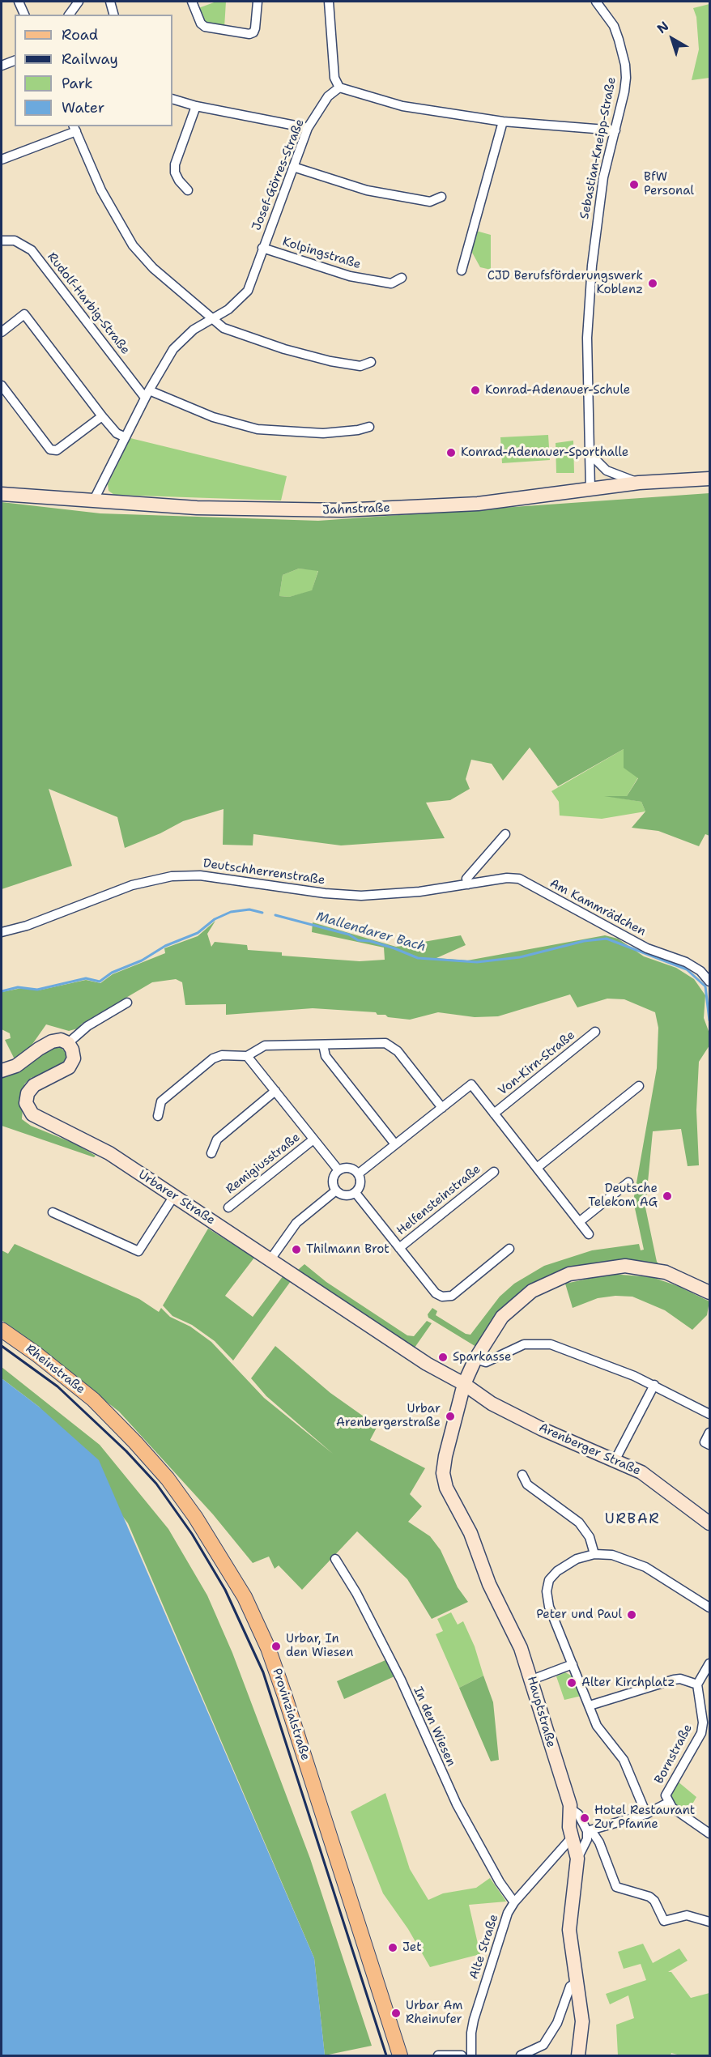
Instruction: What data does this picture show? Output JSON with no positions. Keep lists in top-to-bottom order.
{
  "streets": {
    "main road": ["Rheinstraße", "Provinzialstraße"],
    "street": [
      "Sebastian-Kneipp-Straße",
      "Josef-Görres-Straße",
      "Kolpingstraße",
      "Rudolf-Harbig-Straße",
      "Jahnstraße",
      "Deutschherrenstraße",
      "Am Kammrädchen",
      "Von-Kirn-Straße",
      "Remigiusstraße",
      "Urbarer Straße",
      "Helfensteinstraße",
      "Arenberger Straße",
      "Hauptstraße",
      "In den Wiesen",
      "Bornstraße",
      "Alte Straße"
    ]
  },
  "crossings": [
    ["Sebastian-Kneipp-Straße", "Jahnstraße"],
    ["Josef-Görres-Straße", "Kolpingstraße"],
    ["Josef-Görres-Straße", "Rudolf-Harbig-Straße"],
    ["Josef-Görres-Straße", "Jahnstraße"],
    ["Deutschherrenstraße", "Am Kammrädchen"],
    ["Remigiusstraße", "Helfensteinstraße"],
    ["Urbarer Straße", "Arenberger Straße"],
    ["Urbarer Straße", "Hauptstraße"],
    ["Rheinstraße", "Provinzialstraße"],
    ["Arenberger Straße", "Hauptstraße"],
    ["Hauptstraße", "Alte Straße"],
    ["In den Wiesen", "Alte Straße"]
  ],
  "districts": ["URBAR"],
  "water": ["Mallendarer Bach"],
  "places": [
    "BfW Personal",
    "CJD Berufsförderungswerk Koblenz",
    "Konrad-Adenauer-Schule",
    "Konrad-Adenauer-Sporthalle",
    "Deutsche Telekom AG",
    "Thilmann Brot",
    "Sparkasse",
    "Urbar Arenbergerstraße",
    "Peter und Paul",
    "Urbar, In den Wiesen",
    "Alter Kirchplatz",
    "Hotel Restaurant Zur Pfanne",
    "Jet",
    "Urbar Am Rheinufer"
  ],
  "legend": [
    "Road",
    "Railway",
    "Park",
    "Water"
  ],
  "north": "top left"
}
